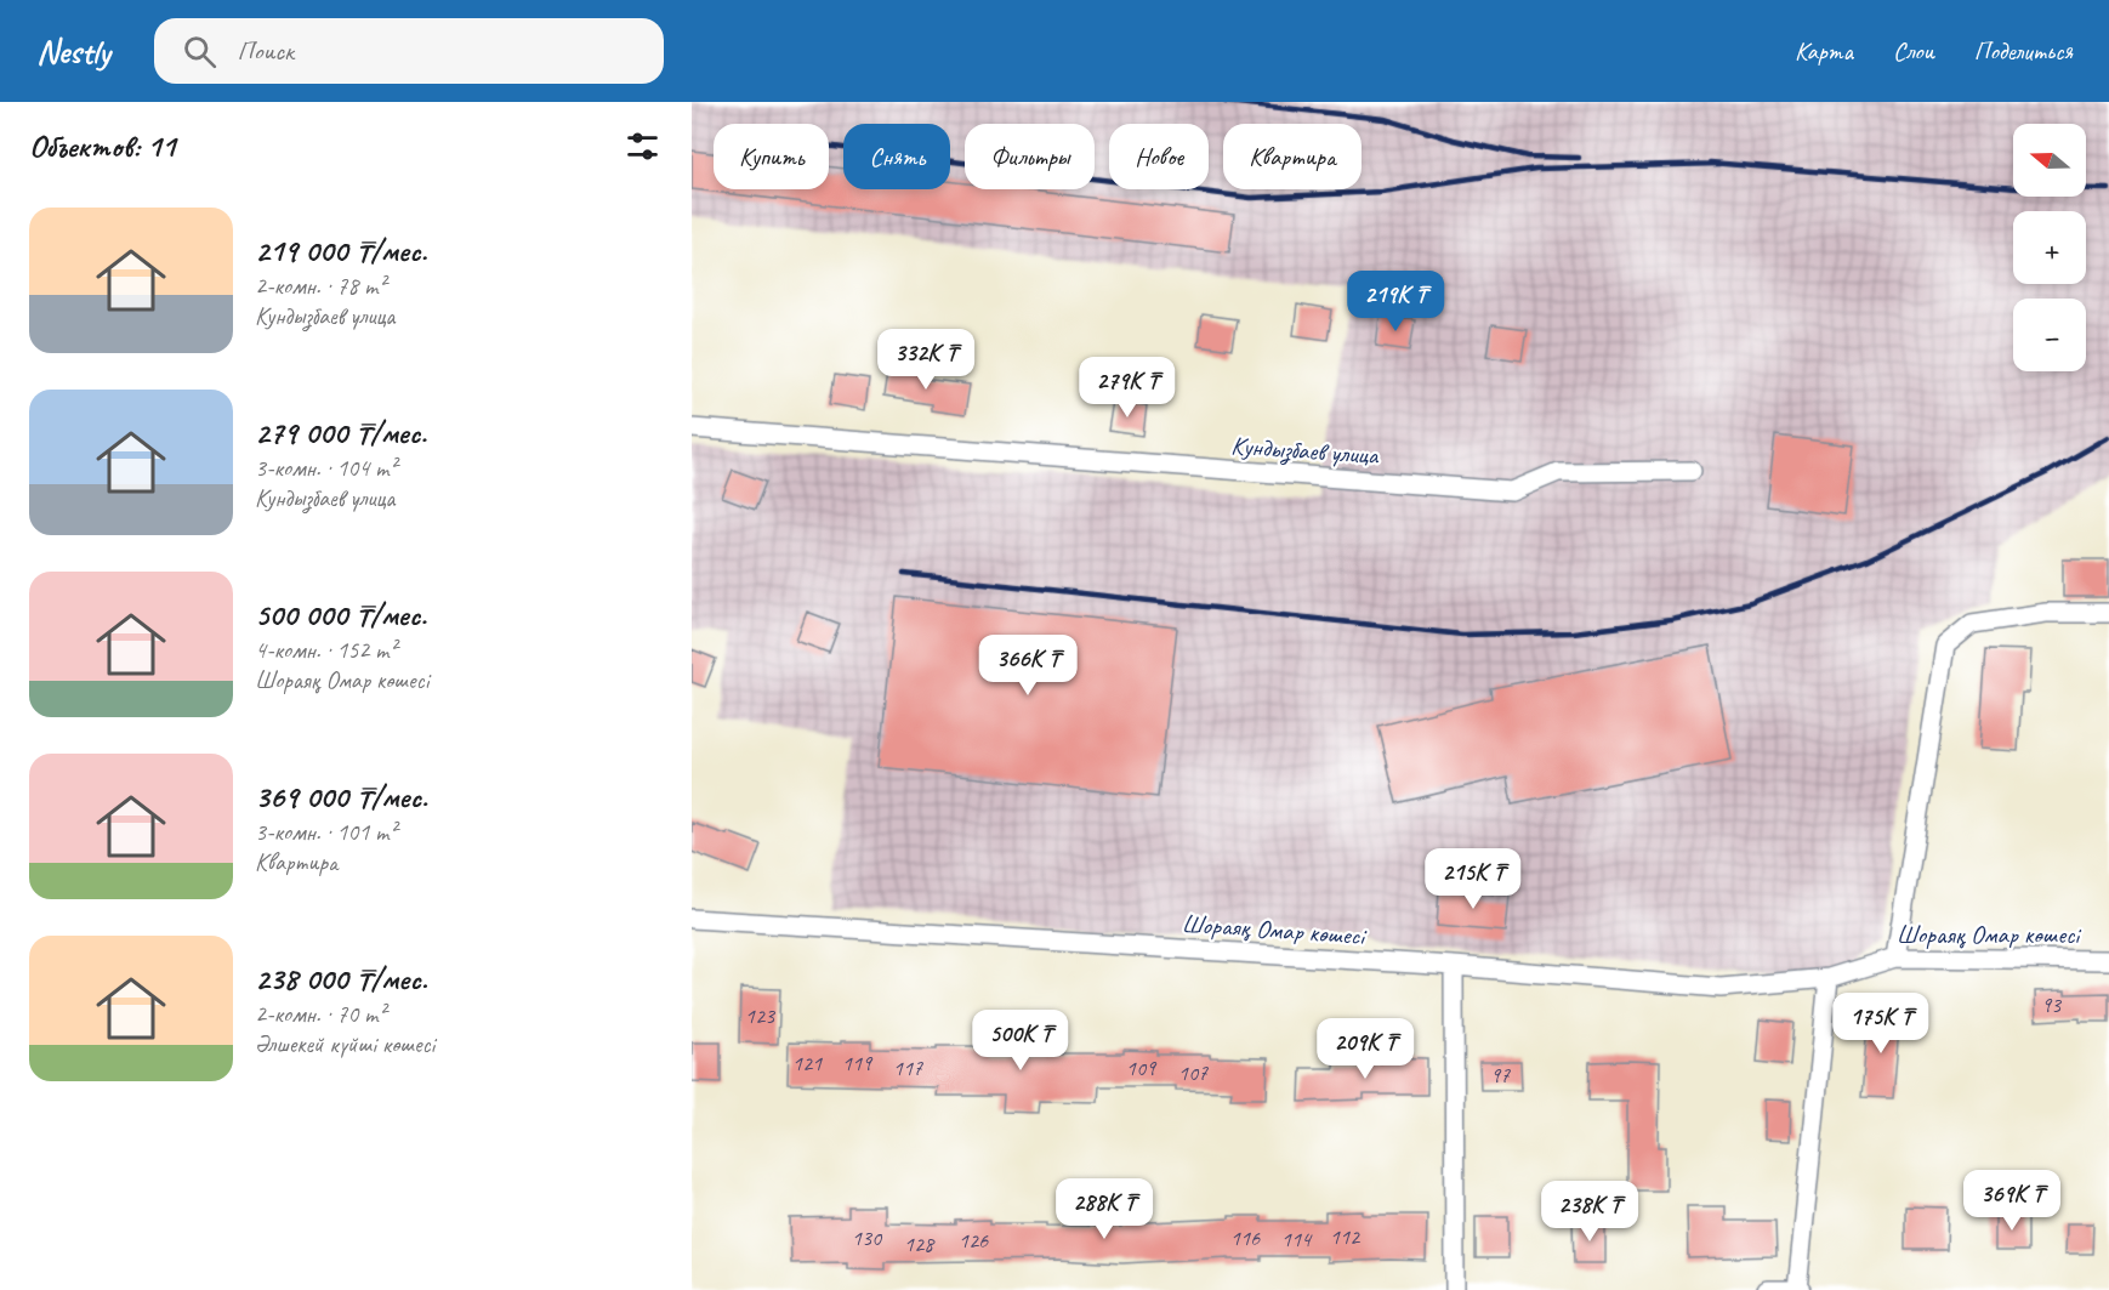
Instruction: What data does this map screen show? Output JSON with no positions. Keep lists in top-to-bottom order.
{
  "streets": {
    "street": ["Кундызбаев улица", "Шораяқ Омар көшесі"]
  },
  "house_numbers": [
    "93",
    "123",
    "121",
    "119",
    "117",
    "109",
    "107",
    "97",
    "112",
    "130",
    "116",
    "114",
    "126",
    "128"
  ],
  "north": "left",
  "page": {
    "header": "Nestly",
    "search": "Поиск",
    "nav": ["Карта", "Слои", "Поделиться"],
    "heading": "Объектов: 11",
    "map_buttons": ["+", "−"],
    "chip": [
      "Купить",
      "Снять",
      "Фильтры",
      "Новое",
      "Квартира"
    ],
    "list": [
      {
        "name": "219 000 ₸/мес.",
        "note": "2-комн. · 78 m² · Кундызбаев улица"
      },
      {
        "name": "279 000 ₸/мес.",
        "note": "3-комн. · 104 m² · Кундызбаев улица"
      },
      {
        "name": "500 000 ₸/мес.",
        "note": "4-комн. · 152 m² · Шораяқ Омар көшесі"
      },
      {
        "name": "369 000 ₸/мес.",
        "note": "3-комн. · 101 m² · Квартира"
      },
      {
        "name": "238 000 ₸/мес.",
        "note": "2-комн. · 70 m² · Әлшекей күйші көшесі"
      }
    ],
    "price": [
      "219K ₸",
      "332K ₸",
      "279K ₸",
      "366K ₸",
      "215K ₸",
      "175K ₸",
      "500K ₸",
      "209K ₸",
      "369K ₸",
      "288K ₸",
      "238K ₸"
    ]
  }
}
